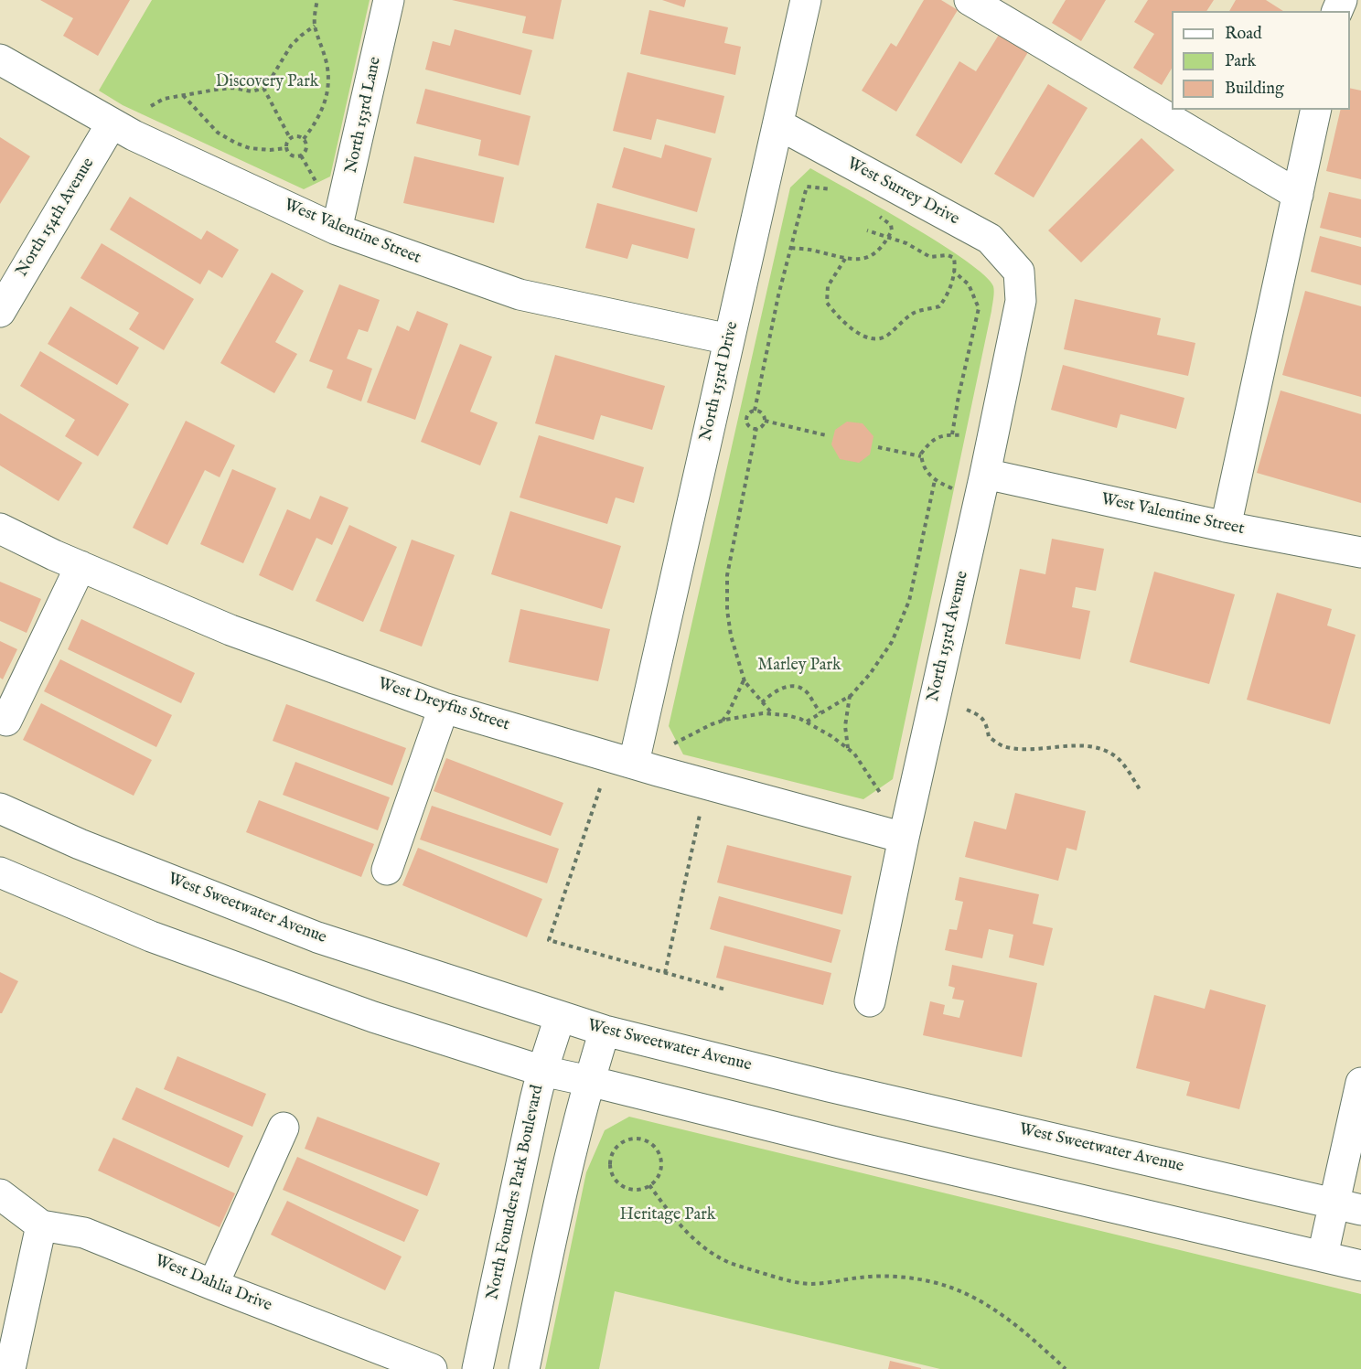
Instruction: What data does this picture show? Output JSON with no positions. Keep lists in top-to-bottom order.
{
  "streets": {
    "street": [
      "North 153rd Lane",
      "West Surrey Drive",
      "North 154th Avenue",
      "West Valentine Street",
      "North 153rd Drive",
      "North 153rd Avenue",
      "West Dreyfus Street",
      "West Sweetwater Avenue",
      "North Founders Park Boulevard",
      "West Dahlia Drive"
    ]
  },
  "crossings": [
    ["North 153rd Lane", "West Valentine Street"],
    ["West Surrey Drive", "North 153rd Drive"],
    ["West Surrey Drive", "North 153rd Avenue"],
    ["North 154th Avenue", "West Valentine Street"],
    ["West Valentine Street", "North 153rd Drive"],
    ["West Valentine Street", "North 153rd Avenue"],
    ["North 153rd Drive", "West Dreyfus Street"],
    ["North 153rd Avenue", "West Dreyfus Street"],
    ["West Sweetwater Avenue", "North Founders Park Boulevard"]
  ],
  "parks": ["Discovery Park", "Marley Park", "Heritage Park"],
  "legend": ["Road", "Park", "Building"]
}
